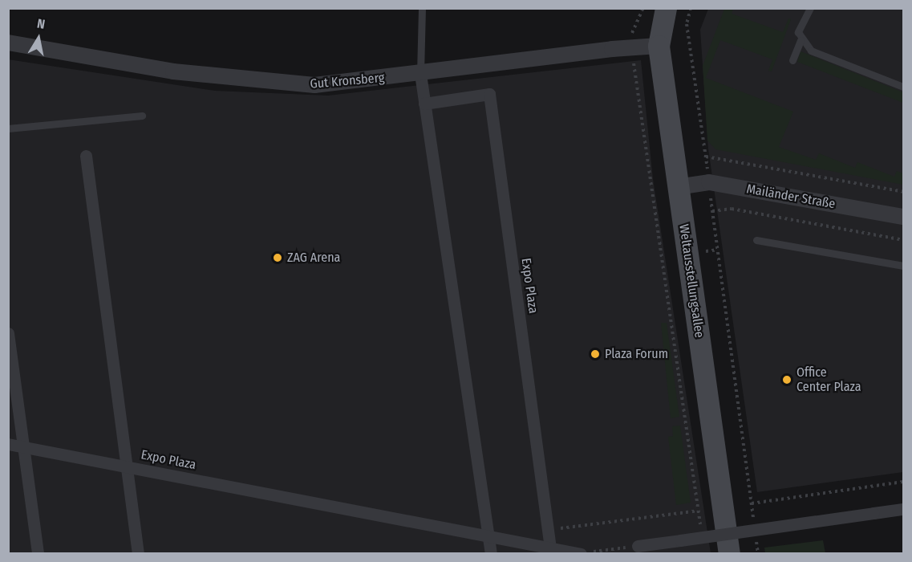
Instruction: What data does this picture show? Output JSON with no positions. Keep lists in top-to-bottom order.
{
  "streets": {
    "main road": ["Weltausstellungsallee"],
    "street": ["Gut Kronsberg", "Mailänder Straße", "Expo Plaza"]
  },
  "crossings": [
    ["Gut Kronsberg", "Weltausstellungsallee"],
    ["Mailänder Straße", "Weltausstellungsallee"]
  ],
  "places": ["ZAG Arena", "Plaza Forum", "Office Center Plaza"],
  "north": "top"
}
